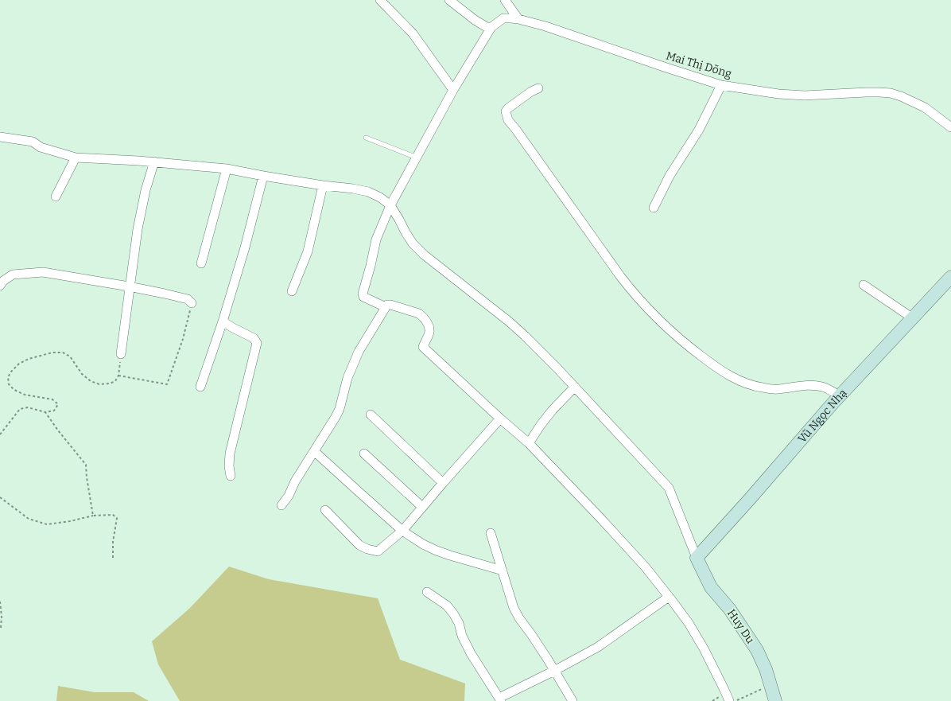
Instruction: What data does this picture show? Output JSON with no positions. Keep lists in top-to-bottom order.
{
  "streets": {
    "street": ["Mai Thị Dõng", "Vũ Ngọc Nhạ", "Huy Du"]
  },
  "crossings": [
    ["Vũ Ngọc Nhạ", "Huy Du"]
  ]
}
